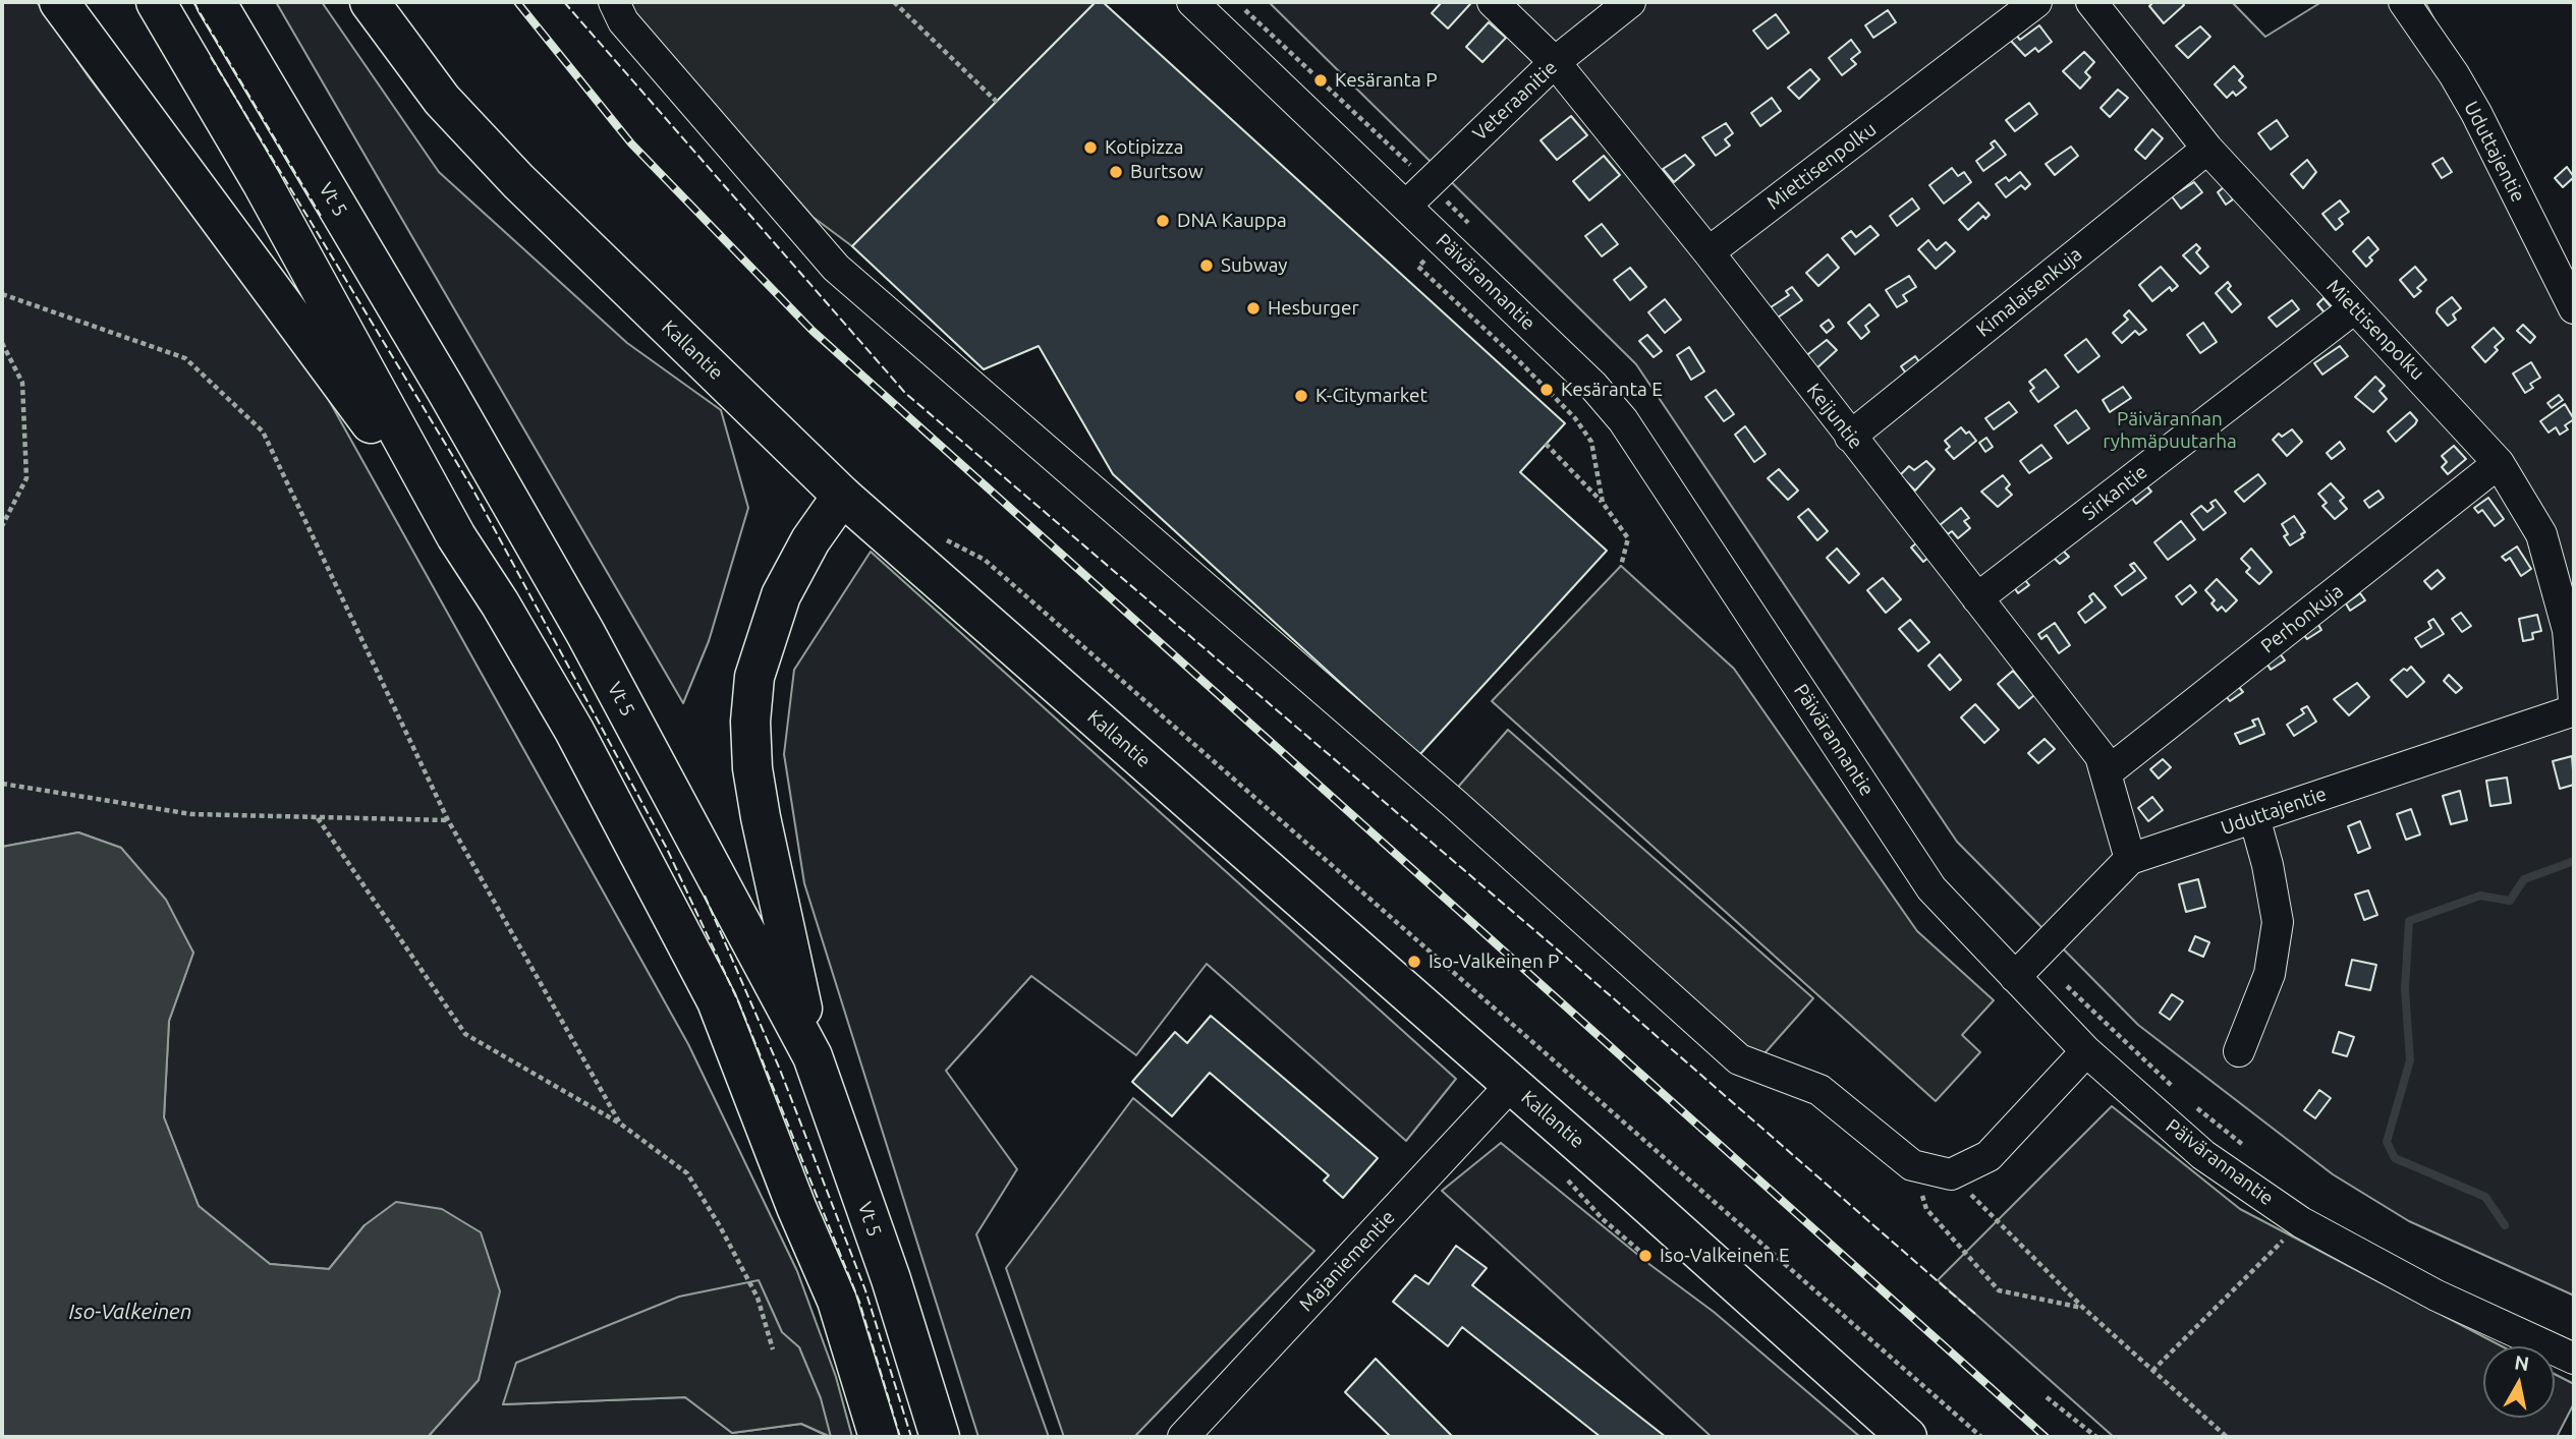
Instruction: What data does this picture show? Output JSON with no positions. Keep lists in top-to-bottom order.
{
  "streets": {
    "main road": ["Vt 5", "Kallantie"],
    "street": [
      "Veteraanitie",
      "Uduttajentie",
      "Miettisenpolku",
      "Päivärannantie",
      "Kimalaisenkuja",
      "Keijuntie",
      "Sirkantie",
      "Perhonkuja",
      "Majaniementie"
    ]
  },
  "crossings": [
    ["Veteraanitie", "Päivärannantie"],
    ["Veteraanitie", "Keijuntie"],
    ["Uduttajentie", "Päivärannantie"],
    ["Uduttajentie", "Keijuntie"],
    ["Miettisenpolku", "Kimalaisenkuja"],
    ["Miettisenpolku", "Keijuntie"],
    ["Miettisenpolku", "Sirkantie"],
    ["Miettisenpolku", "Perhonkuja"],
    ["Kimalaisenkuja", "Keijuntie"],
    ["Kallantie", "Majaniementie"],
    ["Keijuntie", "Sirkantie"],
    ["Keijuntie", "Perhonkuja"]
  ],
  "water": ["Iso-Valkeinen"],
  "parks": ["Päivärannan ryhmäpuutarha"],
  "places": [
    "Kesäranta P",
    "Kotipizza",
    "Burtsow",
    "DNA Kauppa",
    "Subway",
    "Hesburger",
    "Kesäranta E",
    "K-Citymarket",
    "Iso-Valkeinen P",
    "Iso-Valkeinen E"
  ],
  "north": "top"
}
